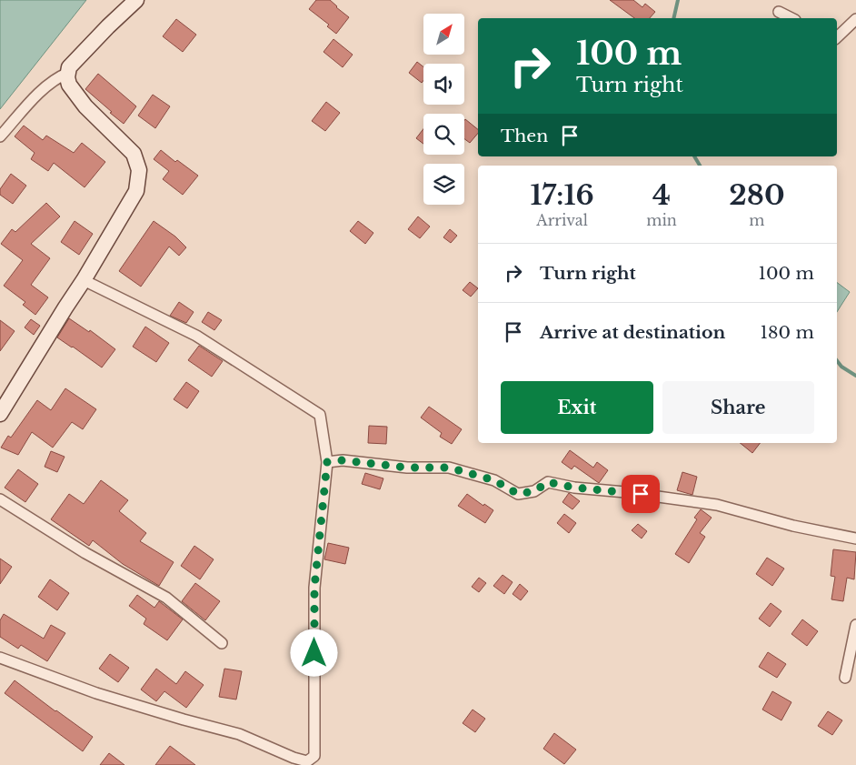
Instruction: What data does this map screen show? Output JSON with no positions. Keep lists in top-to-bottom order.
{
  "north": "top right",
  "page": {
    "turn": ["100 m", "Turn right"],
    "then": "Then",
    "eta": [
      "17:16",
      "Arrival",
      "4",
      "min",
      "280",
      "m"
    ],
    "list": [
      {
        "name": "Turn right",
        "value": "100 m"
      },
      {
        "name": "Arrive at destination",
        "value": "180 m"
      }
    ],
    "buttons": ["Exit", "Share"]
  }
}
